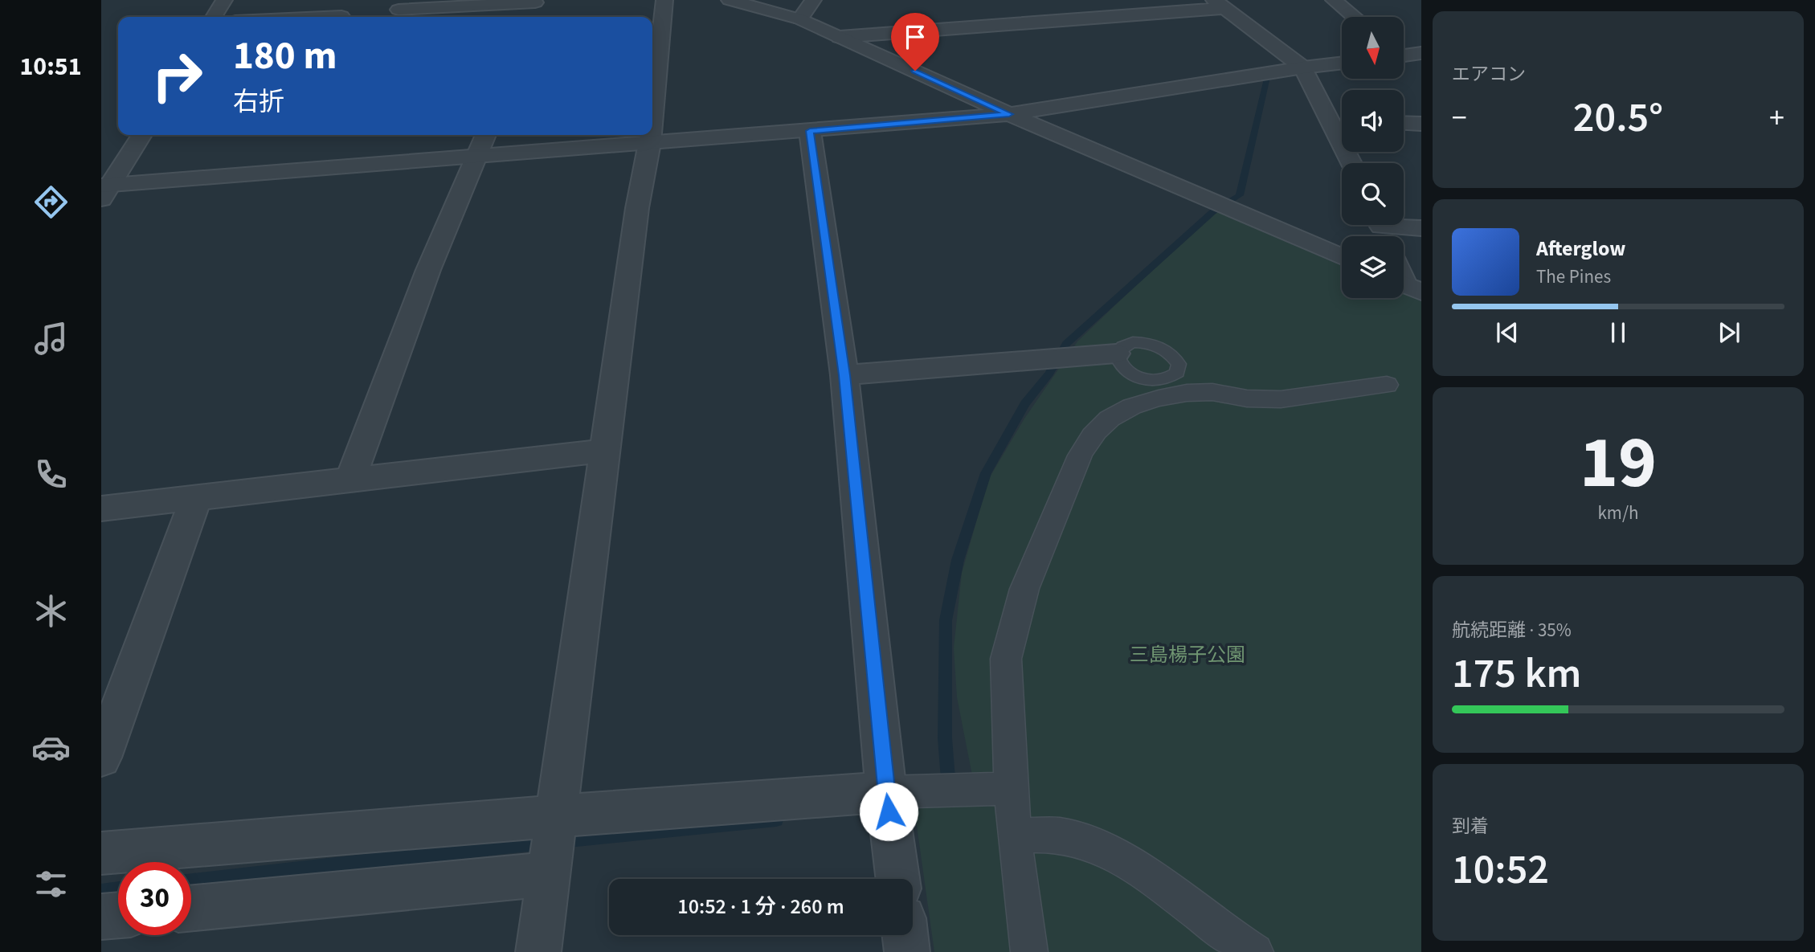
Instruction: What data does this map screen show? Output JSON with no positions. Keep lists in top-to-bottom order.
{
  "parks": ["三島楊子公園"],
  "north": "bottom",
  "page": {
    "tabs": "10:51",
    "tile": [
      "エアコン",
      ["19", "km/h"],
      ["航続距離 · 35%", "175 km"],
      ["到着", "10:52"]
    ],
    "turn": ["180 m", "右折"],
    "heat": ["−", "20.5°", "+"],
    "song": ["Afterglow", "The Pines"],
    "limit": "30",
    "trip": "10:52 · 1 分 · 260 m"
  }
}
